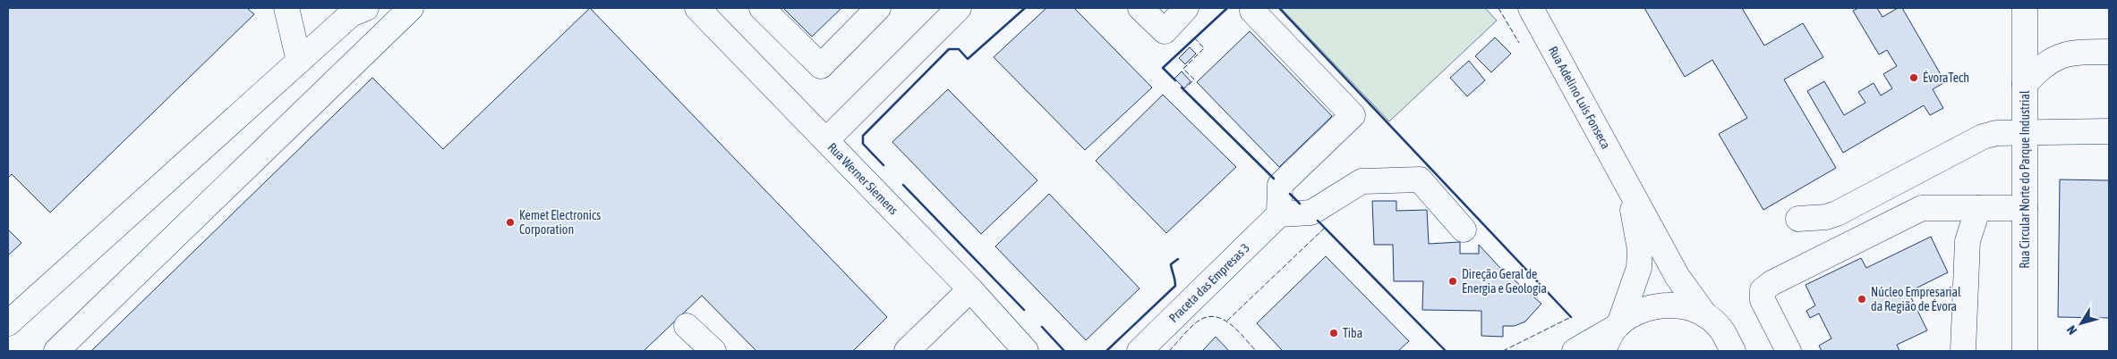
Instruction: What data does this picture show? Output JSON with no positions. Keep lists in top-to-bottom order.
{
  "streets": {
    "street": [
      "Rua Adelino Luís Fonseca",
      "Rua Werner Siemens",
      "Rua Circular Norte do Parque Industrial",
      "Praceta das Empresas 3"
    ]
  },
  "places": [
    "ÉvoraTech",
    "Kemet Electronics Corporation",
    "Direção Geral de Energia e Geologia",
    "Núcleo Empresarial da Região de Évora",
    "Tiba"
  ],
  "north": "bottom left"
}
